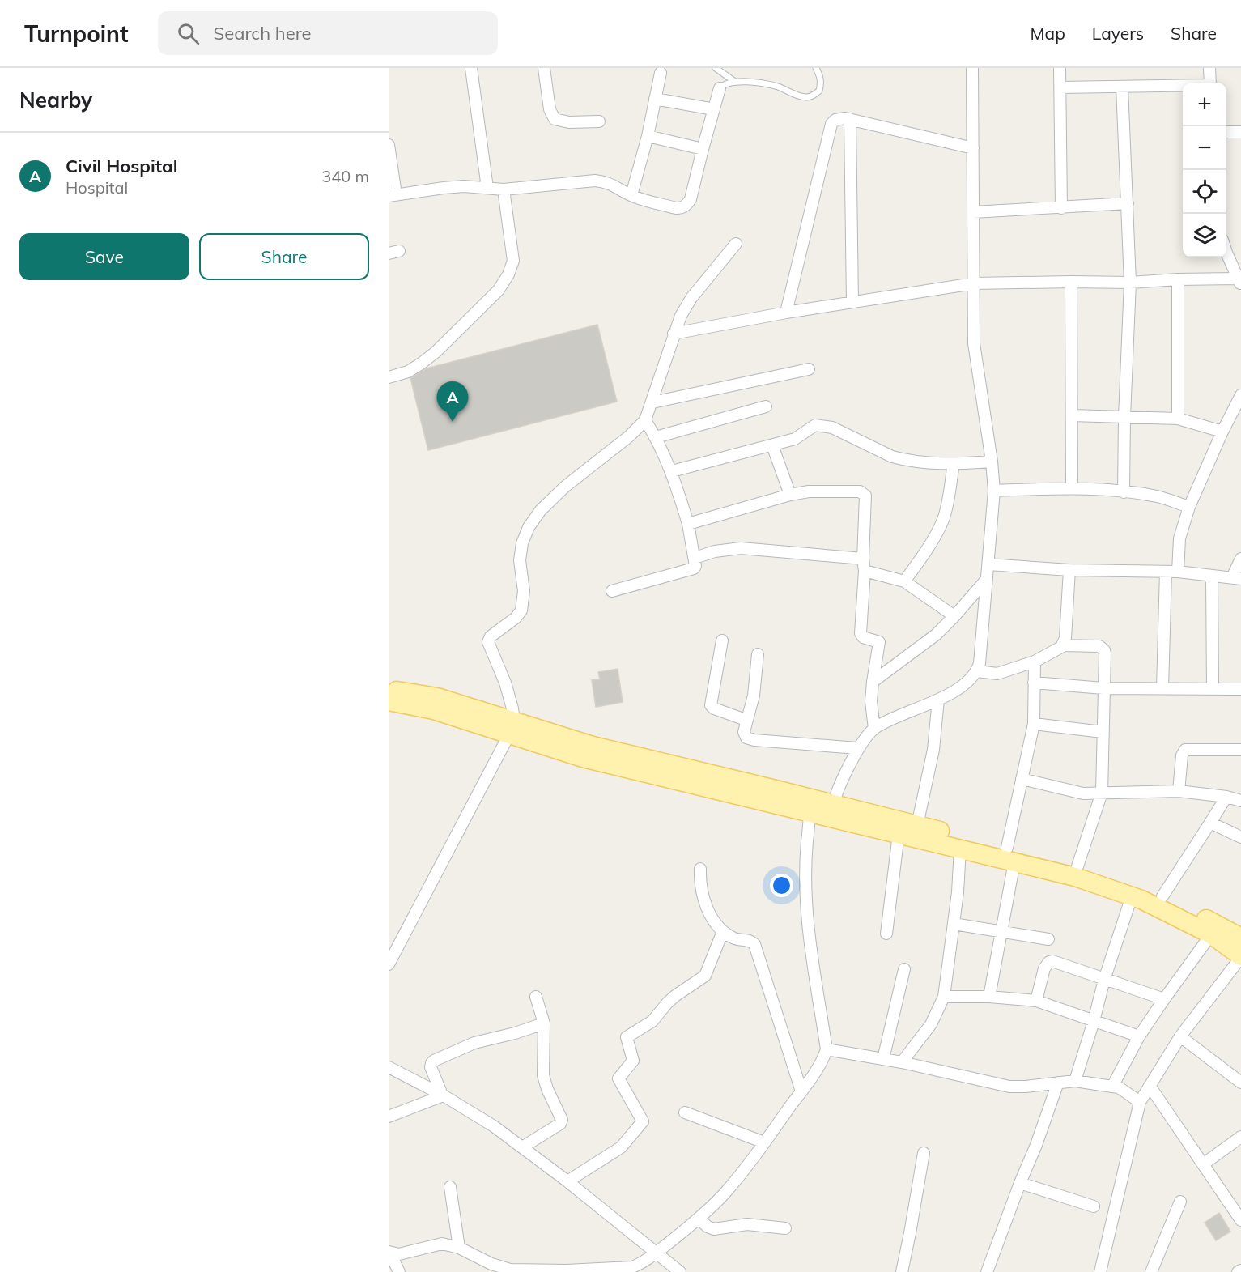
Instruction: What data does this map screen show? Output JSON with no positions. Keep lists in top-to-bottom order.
{
  "page": {
    "header": "Turnpoint",
    "search": "Search here",
    "nav": ["Map", "Layers", "Share"],
    "heading": "Nearby",
    "map_buttons": ["+", "−"],
    "list": [
      {
        "mark": "A",
        "name": "Civil Hospital",
        "note": "Hospital",
        "value": "340 m"
      }
    ],
    "buttons": ["Save", "Share"],
    "pins": "A"
  }
}
